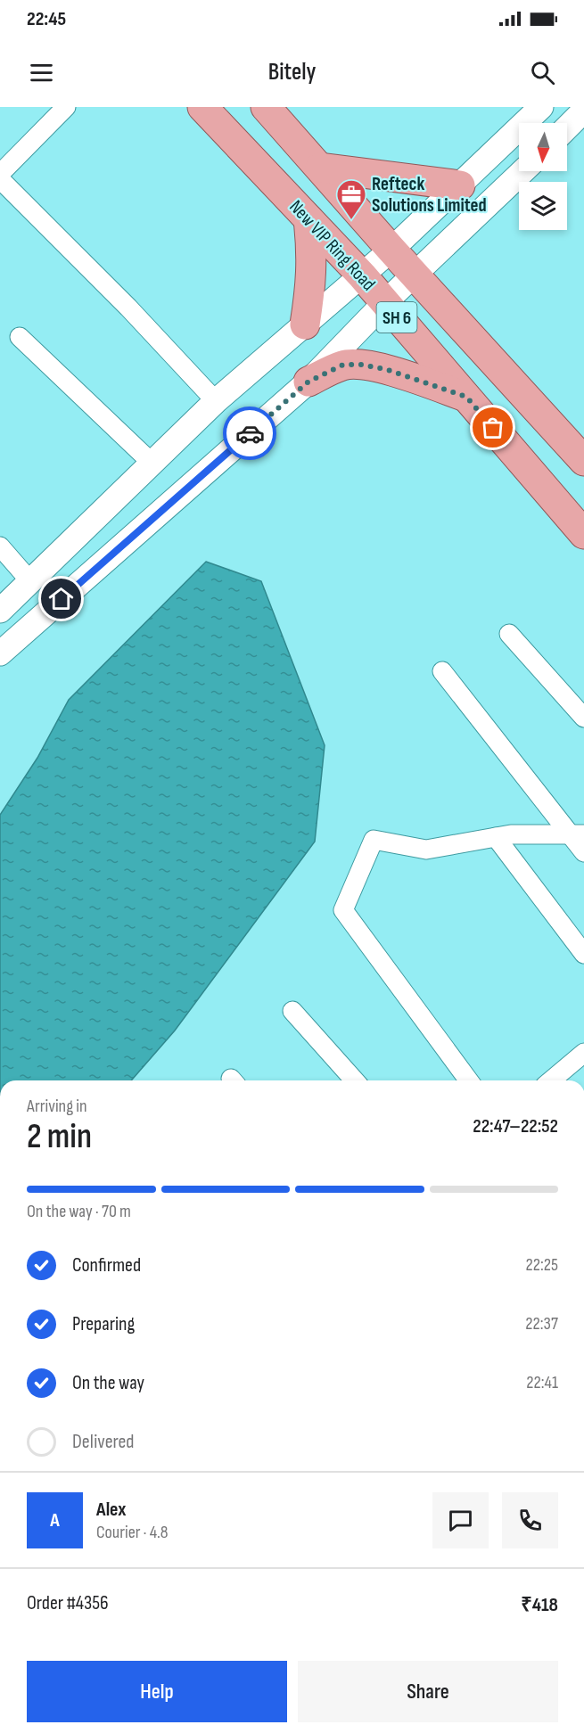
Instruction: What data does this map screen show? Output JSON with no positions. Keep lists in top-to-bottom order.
{
  "streets": {
    "main road": ["New VIP Ring Road", "SH 6"]
  },
  "places": {
    "office": ["Refteck Solutions Limited"]
  },
  "north": "bottom",
  "page": {
    "status": "22:45",
    "header": "Bitely",
    "heading": ["2 min", "Arriving in", "22:47–22:52"],
    "panel": [
      "Alex",
      "Courier · 4.8",
      "Order #4356",
      "₹418"
    ],
    "bar": "On the way · 70 m",
    "list": [
      ["Confirmed", "22:25"],
      ["Preparing", "22:37"],
      ["On the way", "22:41"],
      "Delivered"
    ],
    "round": "A",
    "buttons": ["Help", "Share"]
  }
}
